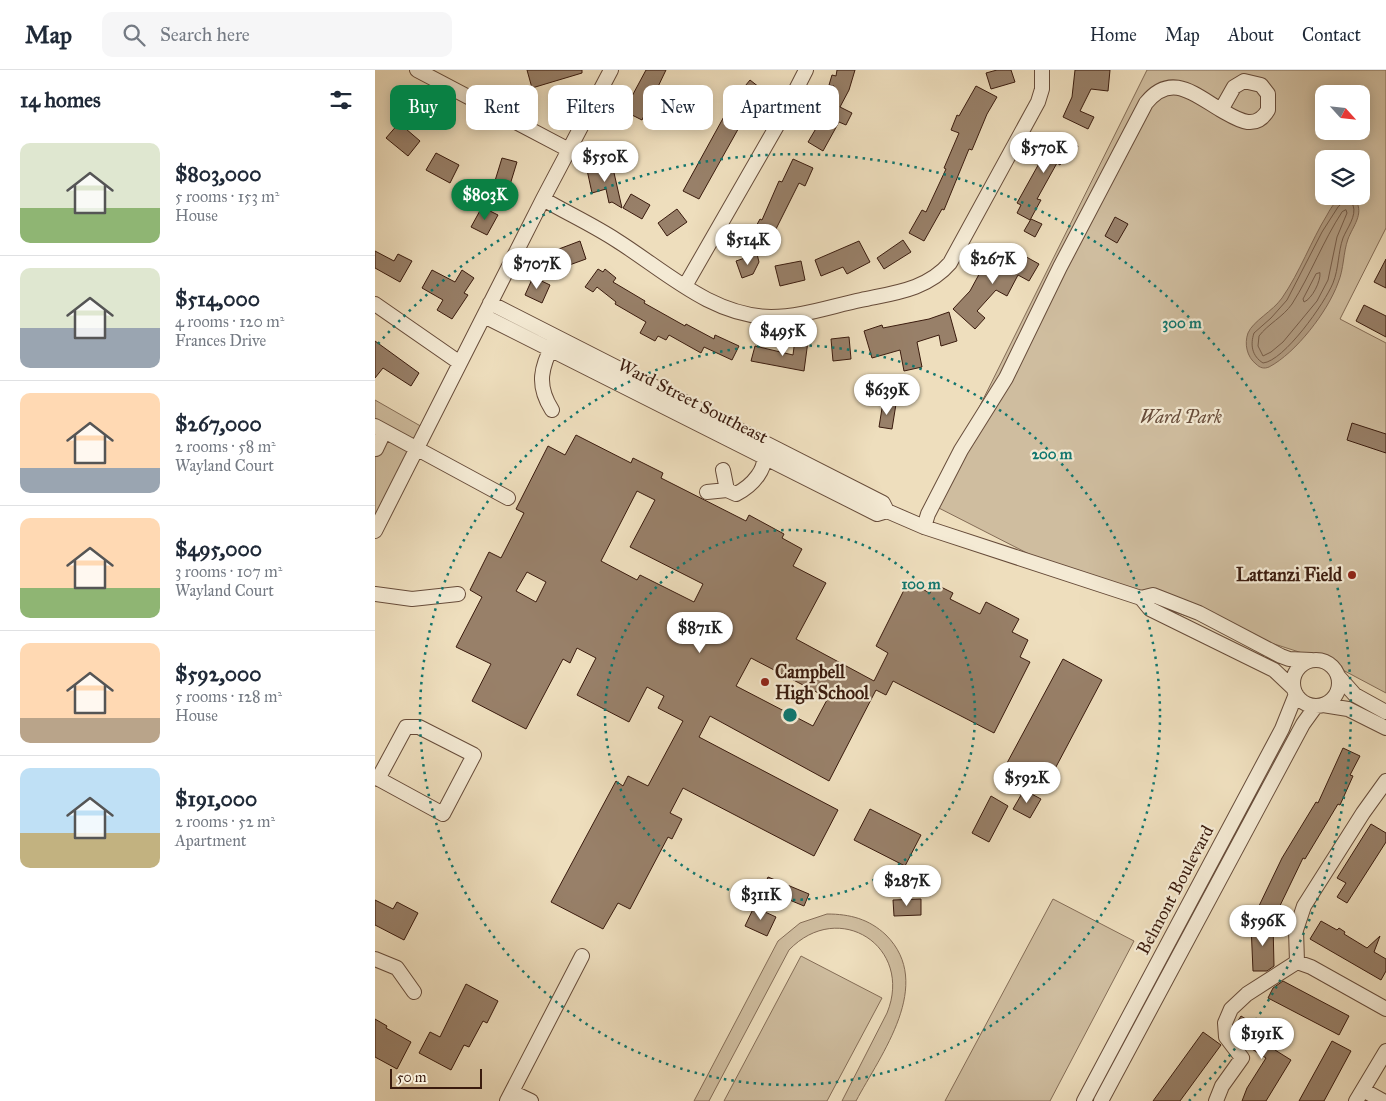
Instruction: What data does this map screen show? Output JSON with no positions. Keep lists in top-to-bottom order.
{
  "streets": {
    "street": ["Ward Street Southeast", "Belmont Boulevard"]
  },
  "crossings": [
    ["Ward Street Southeast", "Belmont Boulevard"]
  ],
  "parks": ["Ward Park"],
  "places": ["Lattanzi Field", "Campbell High School"],
  "scale_bar": "50 m",
  "north": "bottom right",
  "page": {
    "header": "Map",
    "search": "Search here",
    "nav": [
      "Home",
      "Map",
      "About",
      "Contact"
    ],
    "heading": "14 homes",
    "chip": [
      "Buy",
      "Rent",
      "Filters",
      "New",
      "Apartment"
    ],
    "list": [
      {
        "name": "$803,000",
        "note": "5 rooms · 153 m² · House"
      },
      {
        "name": "$514,000",
        "note": "4 rooms · 120 m² · Frances Drive"
      },
      {
        "name": "$267,000",
        "note": "2 rooms · 58 m² · Wayland Court"
      },
      {
        "name": "$495,000",
        "note": "3 rooms · 107 m² · Wayland Court"
      },
      {
        "name": "$592,000",
        "note": "5 rooms · 128 m² · House"
      },
      {
        "name": "$191,000",
        "note": "2 rooms · 52 m² · Apartment"
      }
    ],
    "price": [
      "$570K",
      "$550K",
      "$803K",
      "$514K",
      "$267K",
      "$707K",
      "$495K",
      "$639K",
      "$871K",
      "$592K",
      "$287K",
      "$311K",
      "$596K",
      "$191K"
    ],
    "scale": "50 m"
  },
  "rings": ["300 m", "200 m", "100 m"]
}
